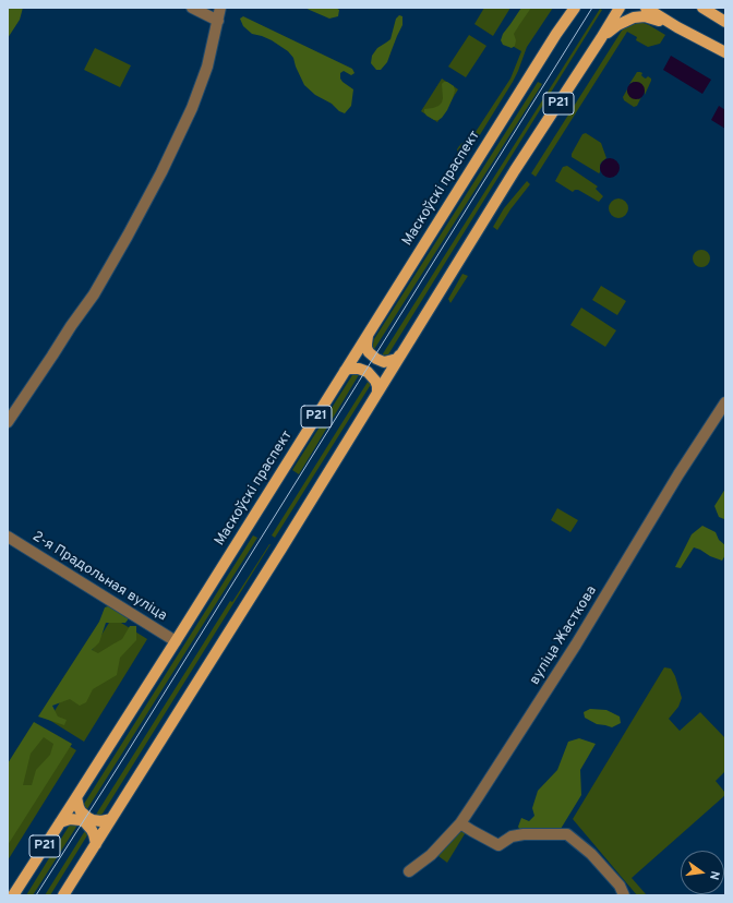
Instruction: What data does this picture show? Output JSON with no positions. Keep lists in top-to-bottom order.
{
  "streets": {
    "main road": ["Р21", "Маскоўскі праспект"],
    "street": ["2-я Прадольная вуліца", "вуліца Жасткова"]
  },
  "crossings": [
    ["Маскоўскі праспект", "2-я Прадольная вуліца"]
  ],
  "north": "right"
}
